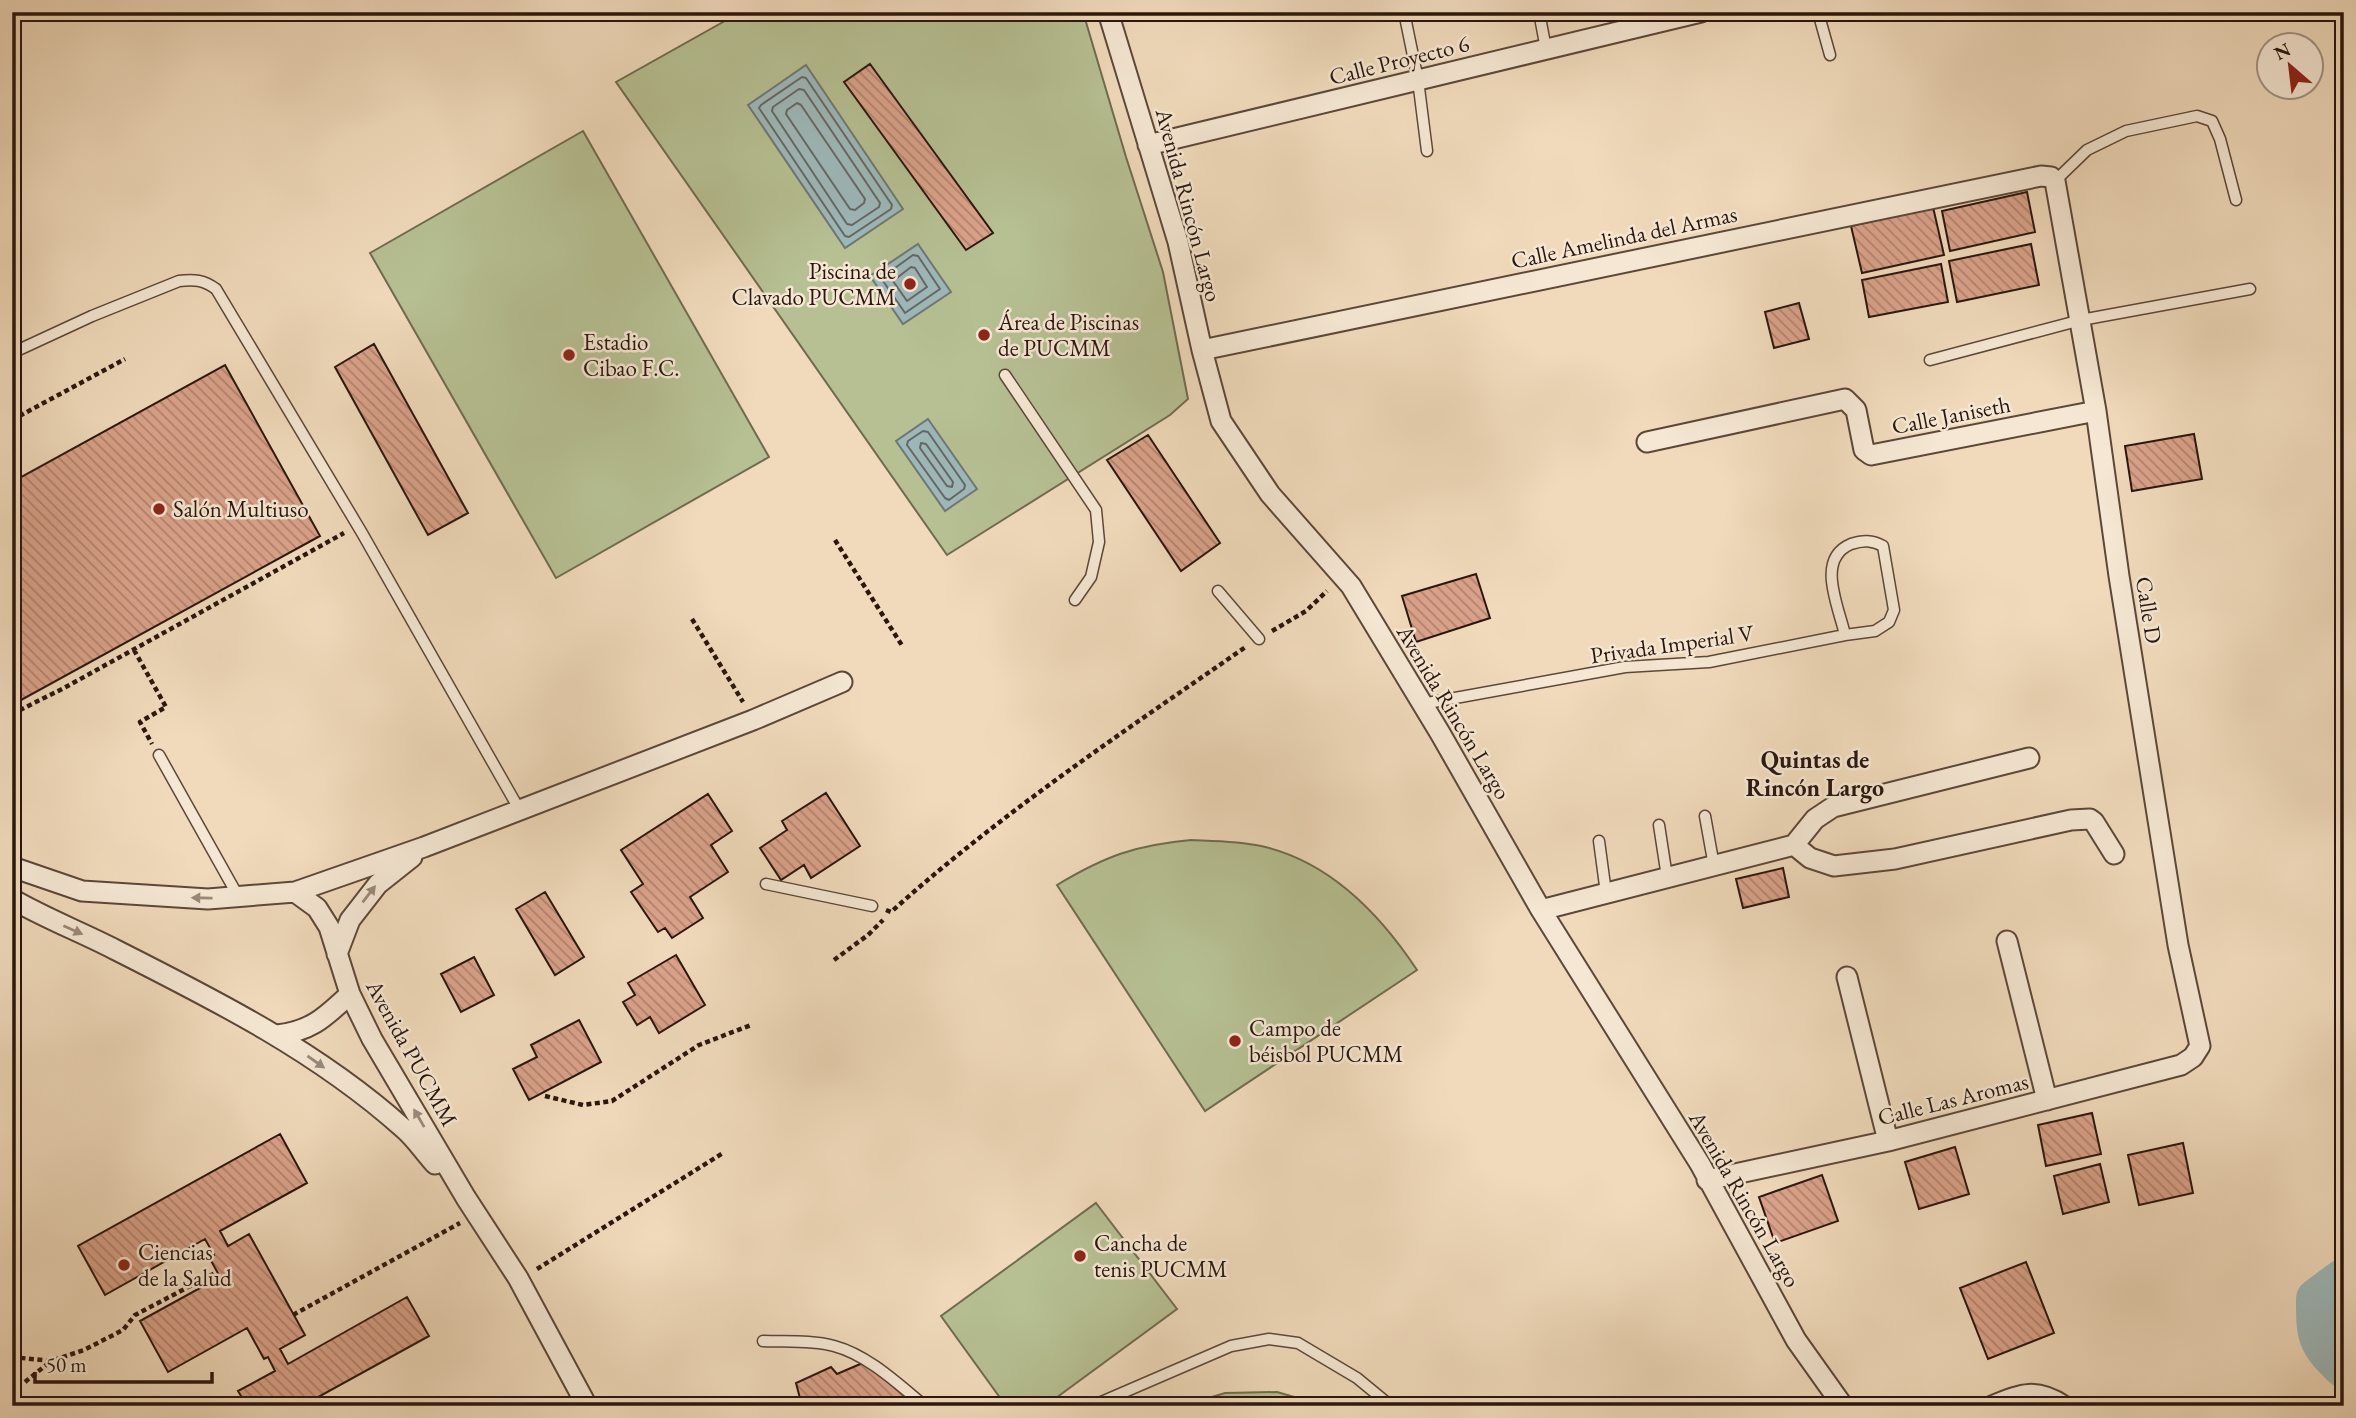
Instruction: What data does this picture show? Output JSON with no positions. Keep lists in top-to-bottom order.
{
  "streets": {
    "street": [
      "Calle Proyecto 6",
      "Avenida Rincón Largo",
      "Calle Amelinda del Armas",
      "Calle Janiseth",
      "Calle D",
      "Avenida PUCMM",
      "Calle Las Aromas"
    ],
    "lane": ["Privada Imperial V"]
  },
  "crossings": [
    ["Calle Proyecto 6", "Avenida Rincón Largo"],
    ["Avenida Rincón Largo", "Calle Amelinda del Armas"],
    ["Avenida Rincón Largo", "Privada Imperial V"],
    ["Avenida Rincón Largo", "Calle Las Aromas"],
    ["Calle Amelinda del Armas", "Calle D"],
    ["Calle Janiseth", "Calle D"],
    ["Calle D", "Calle Las Aromas"]
  ],
  "districts": ["Quintas de Rincón Largo"],
  "places": [
    "Piscina de Clavado PUCMM",
    "Área de Piscinas de PUCMM",
    "Estadio Cibao F.C.",
    "Salón Multiuso",
    "Campo de béisbol PUCMM",
    "Cancha de tenis PUCMM",
    "Ciencias de la Salud"
  ],
  "scale_bar": "50 m",
  "north": "top left"
}
